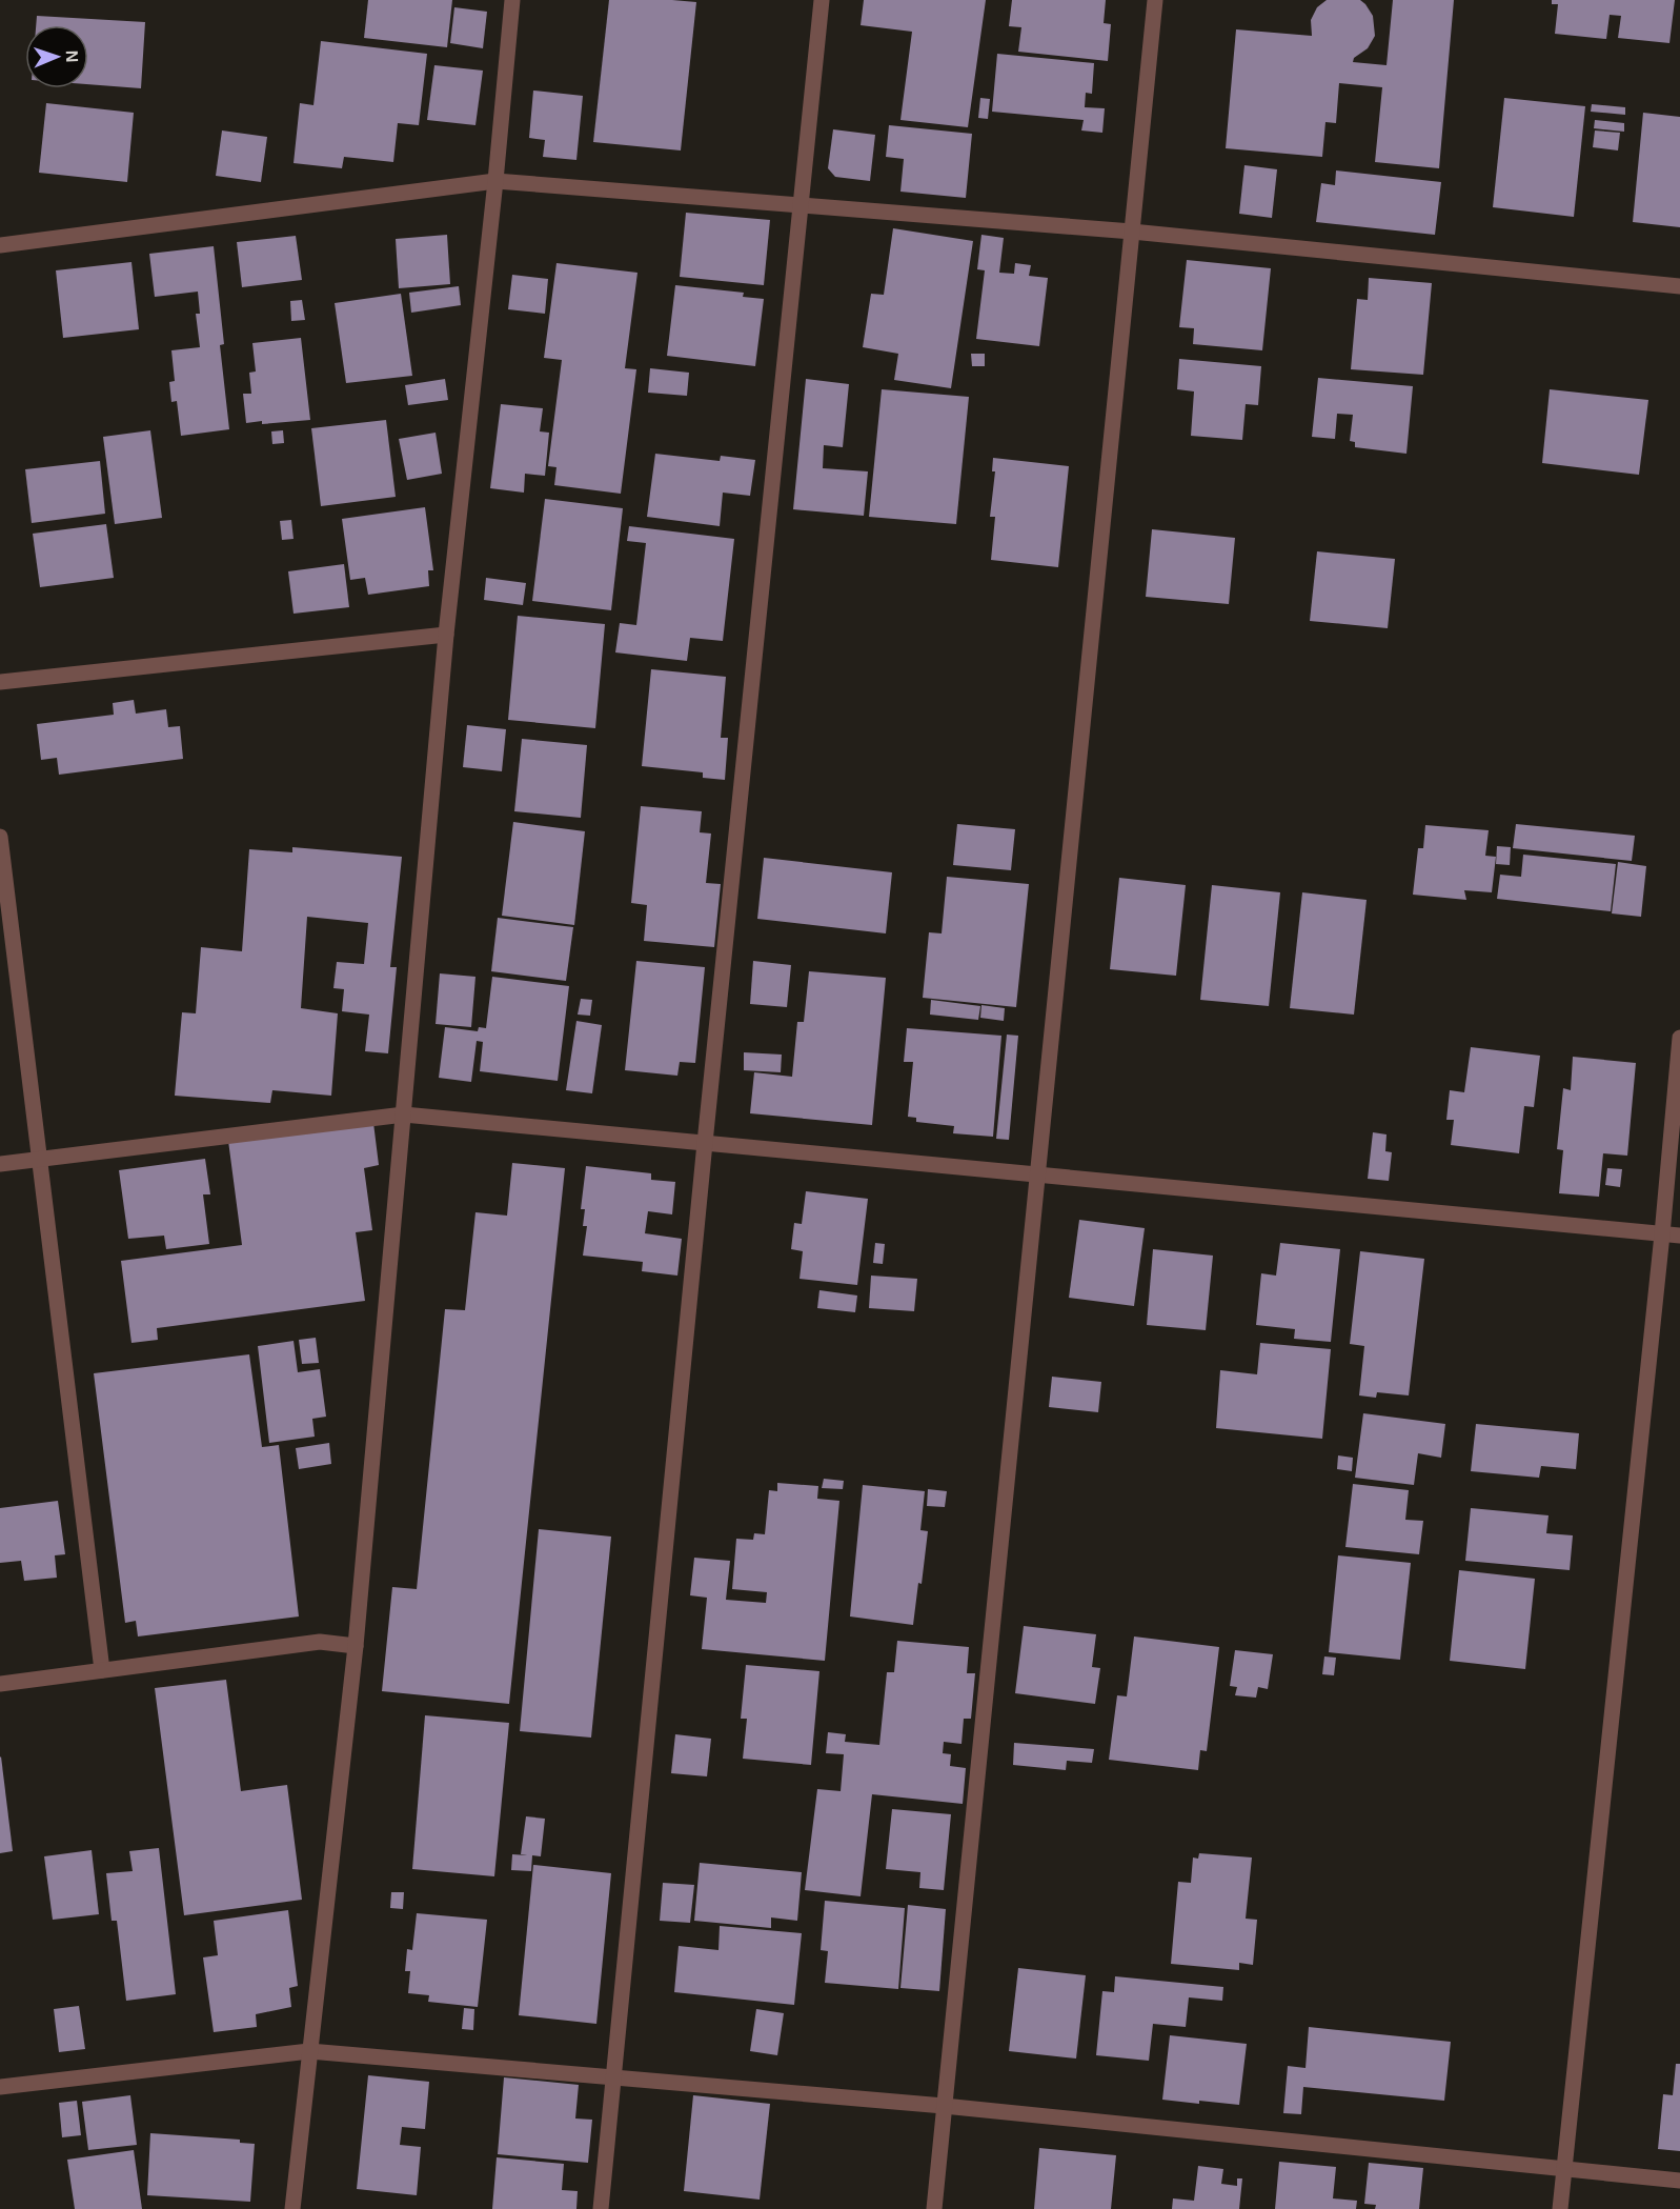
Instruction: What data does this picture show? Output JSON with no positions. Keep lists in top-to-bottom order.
{
  "north": "right"
}
